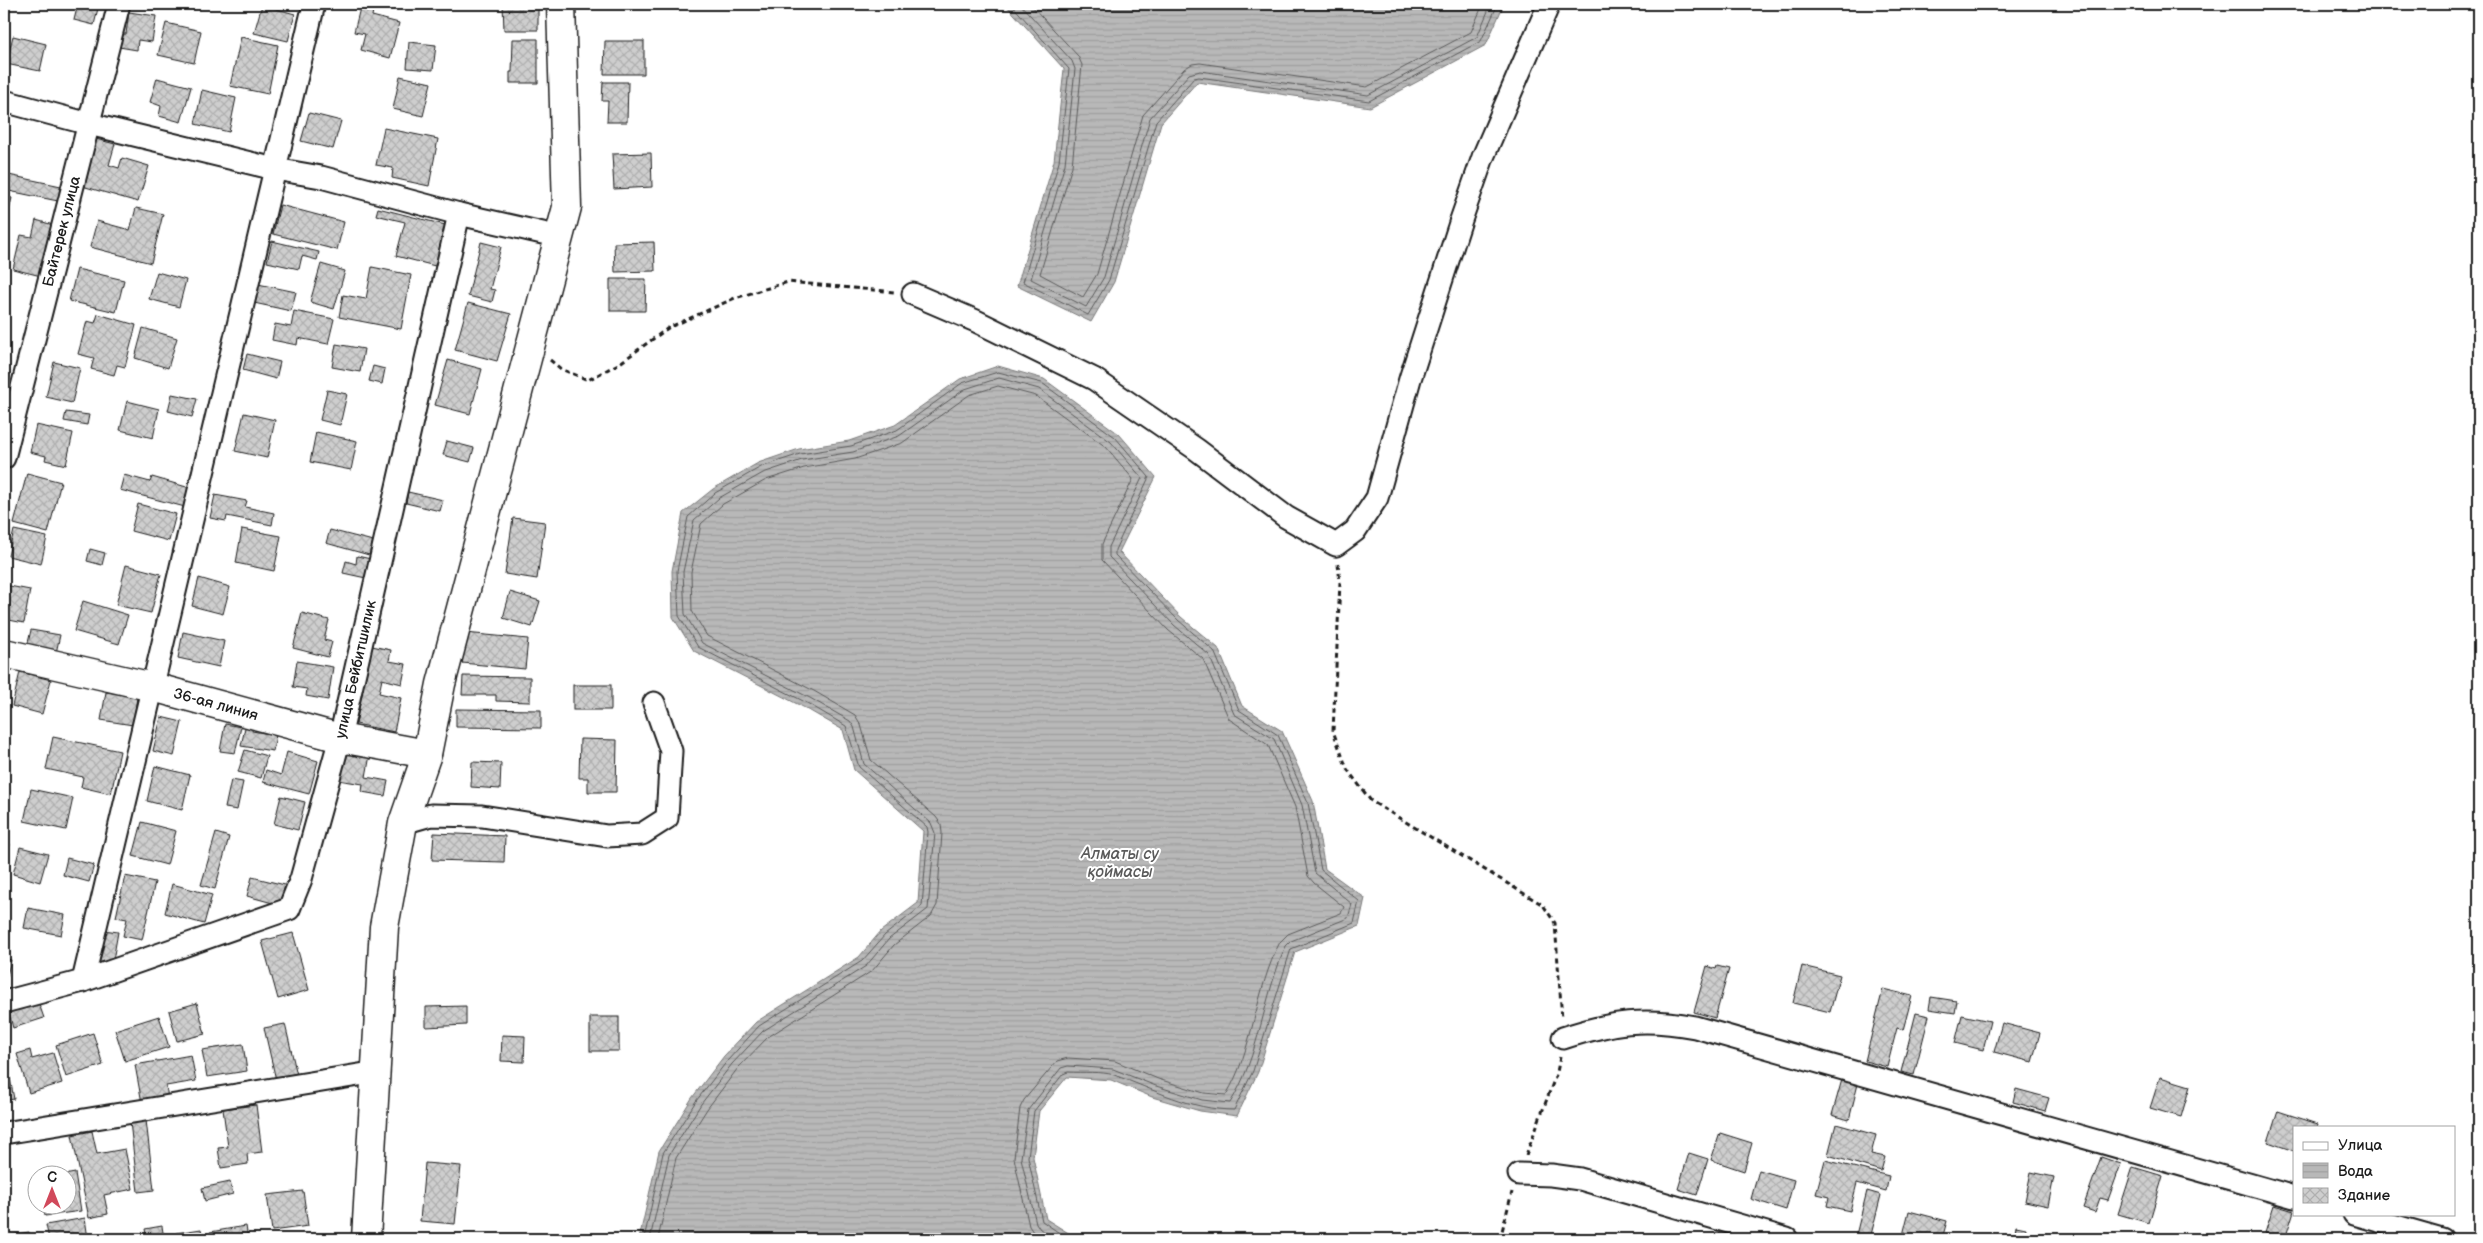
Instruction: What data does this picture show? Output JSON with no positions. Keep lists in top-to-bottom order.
{
  "streets": {
    "street": ["Байтерек улица", "улица Бейбитшилик", "36-ая линия"]
  },
  "crossings": [
    ["улица Бейбитшилик", "36-ая линия"]
  ],
  "water": ["Алматы су қоймасы"],
  "legend": ["Улица", "Вода", "Здание"],
  "north": "top"
}
